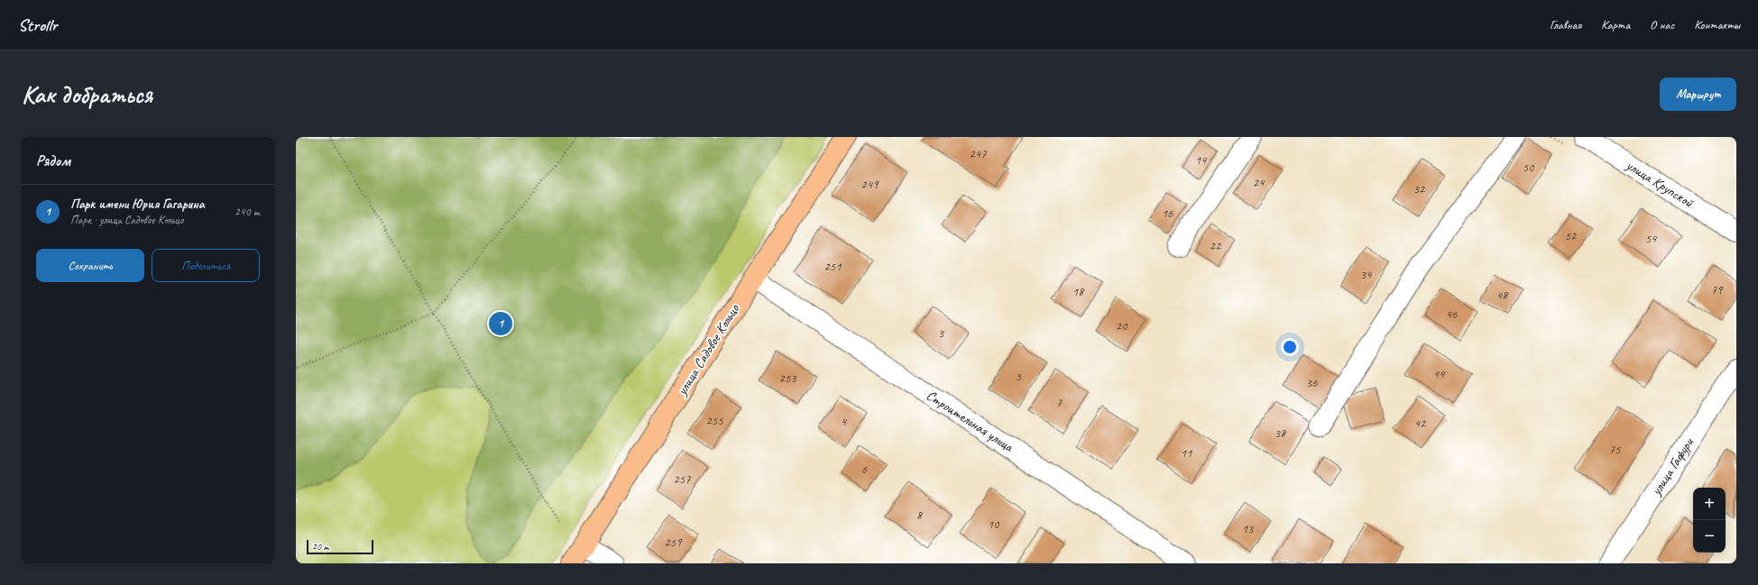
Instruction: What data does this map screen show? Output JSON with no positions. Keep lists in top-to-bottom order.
{
  "streets": {
    "main road": ["улица Садовое Кольцо"],
    "street": ["улица Крупской", "Строительная улица", "улица Гафури"]
  },
  "crossings": [
    ["улица Садовое Кольцо", "Строительная улица"]
  ],
  "house_numbers": [
    "247",
    "14",
    "50",
    "24",
    "249",
    "32",
    "16",
    "52",
    "54",
    "22",
    "251",
    "34",
    "79",
    "18",
    "48",
    "46",
    "20",
    "3",
    "44",
    "5",
    "253",
    "36",
    "7",
    "255",
    "4",
    "42",
    "38",
    "75",
    "11",
    "6",
    "257",
    "8",
    "10",
    "13",
    "259"
  ],
  "scale_bar": "20 m",
  "page": {
    "header": "Strollr",
    "nav": [
      "Главная",
      "Карта",
      "О нас",
      "Контакты"
    ],
    "buttons": [
      "Маршрут",
      ["Сохранить", "Поделиться"]
    ],
    "title": "Как добраться",
    "heading": "Рядом",
    "list": [
      {
        "mark": "1",
        "name": "Парк имени Юрия Гагарина",
        "note": "Парк · улица Садовое Кольцо",
        "value": "240 m"
      }
    ],
    "pins": "1",
    "map_buttons": ["+", "−"],
    "scale": "20 m"
  }
}
